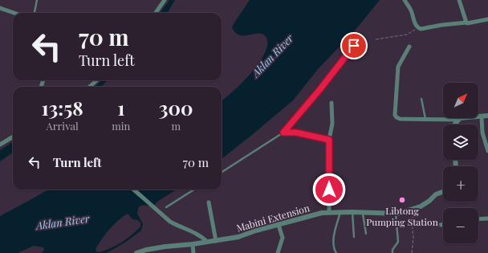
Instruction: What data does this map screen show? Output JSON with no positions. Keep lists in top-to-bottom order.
{
  "streets": {
    "street": ["Mabini Extension"]
  },
  "water": ["Aklan River"],
  "places": ["Libtong Pumping Station"],
  "north": "top right",
  "page": {
    "turn": ["70 m", "Turn left"],
    "map_buttons": ["+", "−"],
    "eta": [
      "13:58",
      "Arrival",
      "1",
      "min",
      "300",
      "m"
    ],
    "list": [
      {
        "name": "Turn left",
        "value": "70 m"
      }
    ]
  }
}
